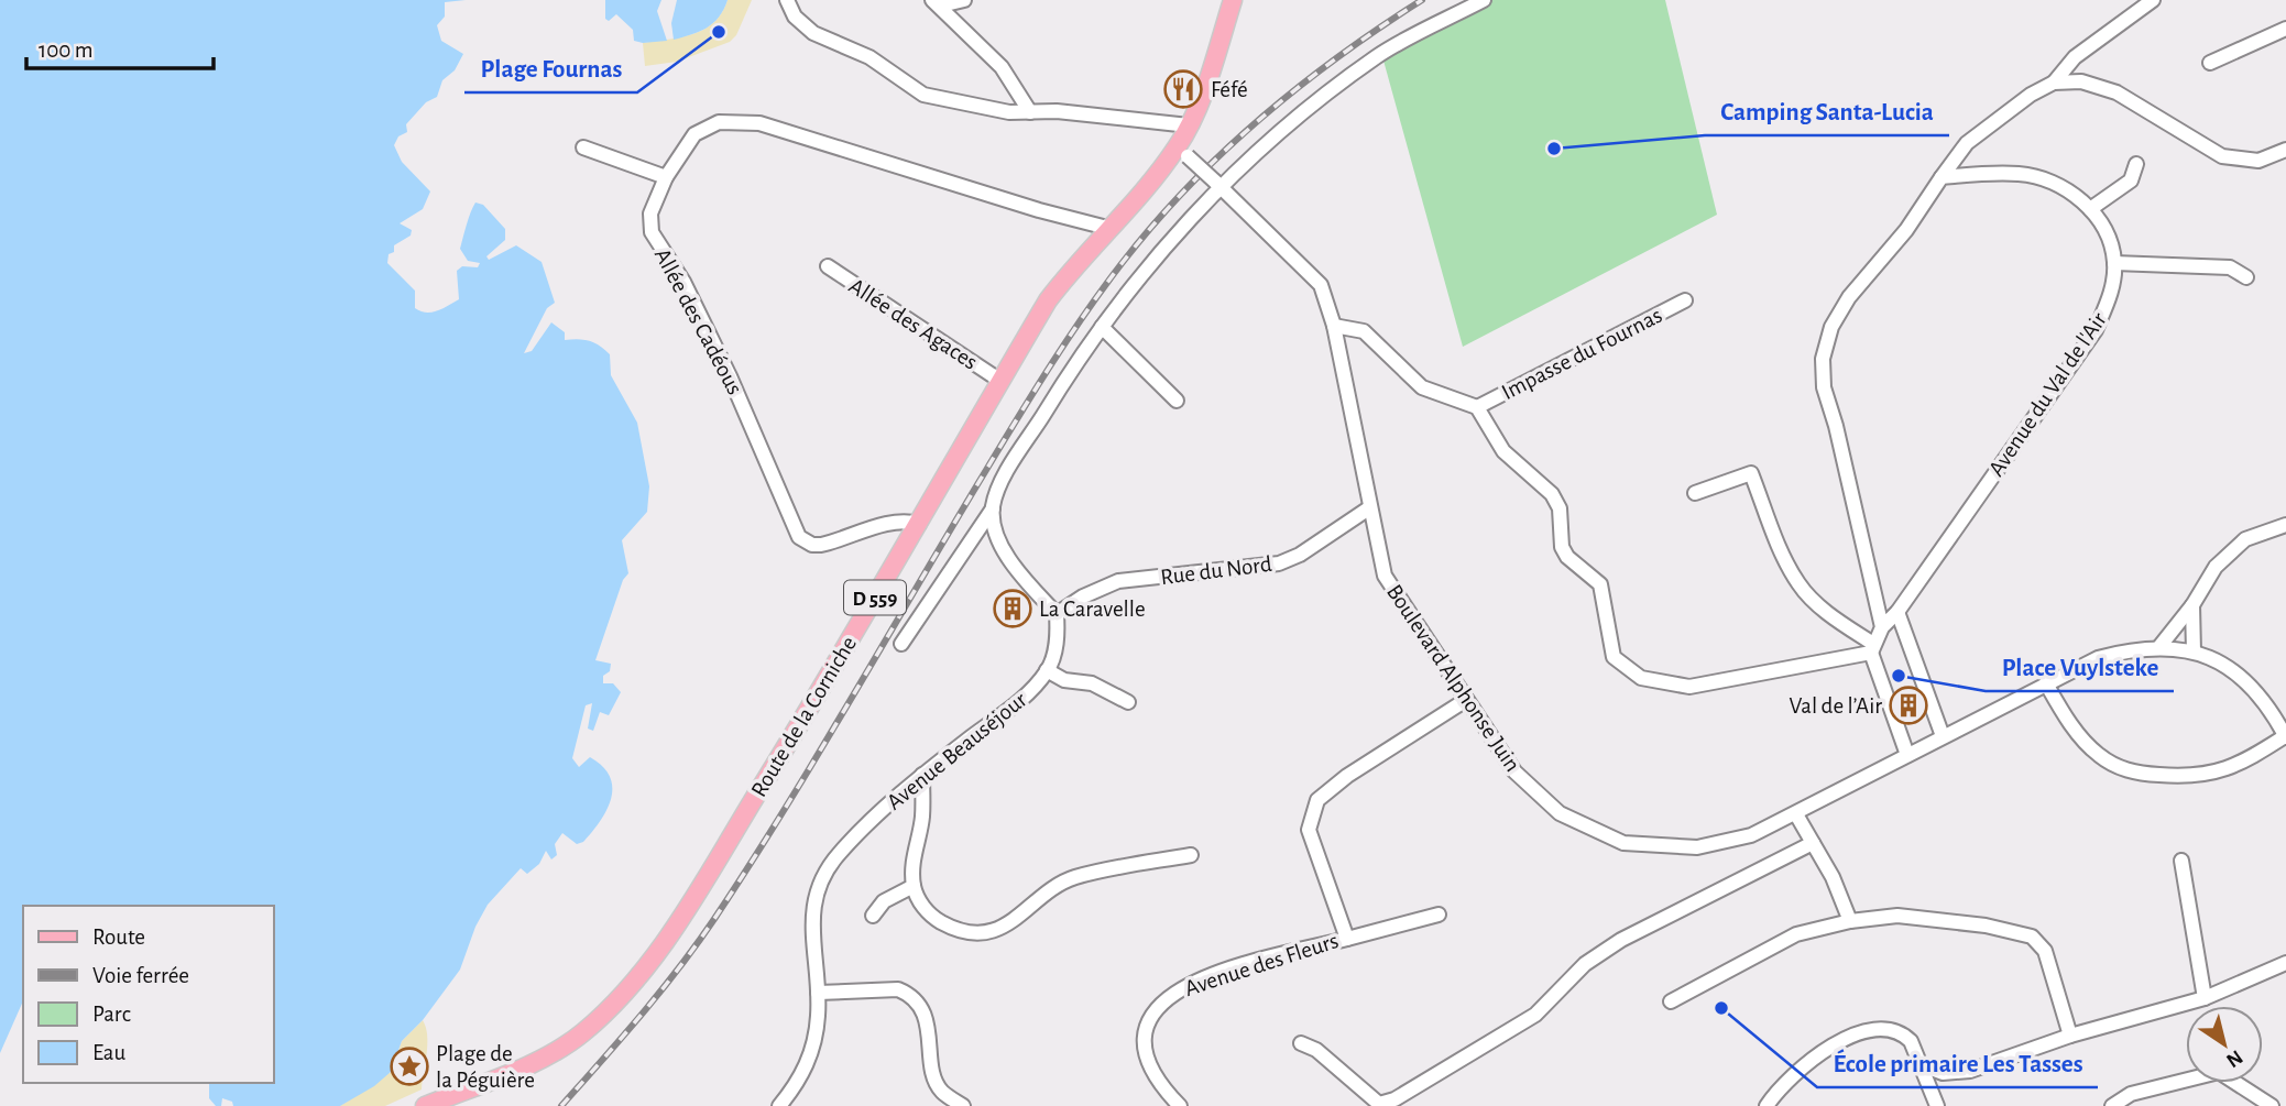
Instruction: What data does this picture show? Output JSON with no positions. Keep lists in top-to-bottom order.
{
  "streets": {
    "main road": ["D 559", "Route de la Corniche"],
    "street": [
      "Allée des Cadéous",
      "Allée des Agaces",
      "Impasse du Fournas",
      "Avenue du Val de l'Air",
      "Rue du Nord",
      "Boulevard Alphonse Juin",
      "Avenue Beauséjour",
      "Avenue des Fleurs"
    ]
  },
  "crossings": [
    ["Allée des Cadéous", "Route de la Corniche"],
    ["Allée des Agaces", "Route de la Corniche"],
    ["Rue du Nord", "Boulevard Alphonse Juin"],
    ["Rue du Nord", "Avenue Beauséjour"],
    ["Boulevard Alphonse Juin", "Route de la Corniche"],
    ["Boulevard Alphonse Juin", "Avenue des Fleurs"]
  ],
  "places": {
    "other": [
      "Plage Fournas",
      "Camping Santa-Lucia",
      "Place Vuylsteke",
      "École primaire Les Tasses"
    ],
    "restaurant": ["Féfé"],
    "building": ["La Caravelle", "Val de l’Air"],
    "place": ["Plage de la Péguière"]
  },
  "legend": [
    "Route",
    "Voie ferrée",
    "Parc",
    "Eau"
  ],
  "scale_bar": "100 m",
  "north": "bottom right"
}
